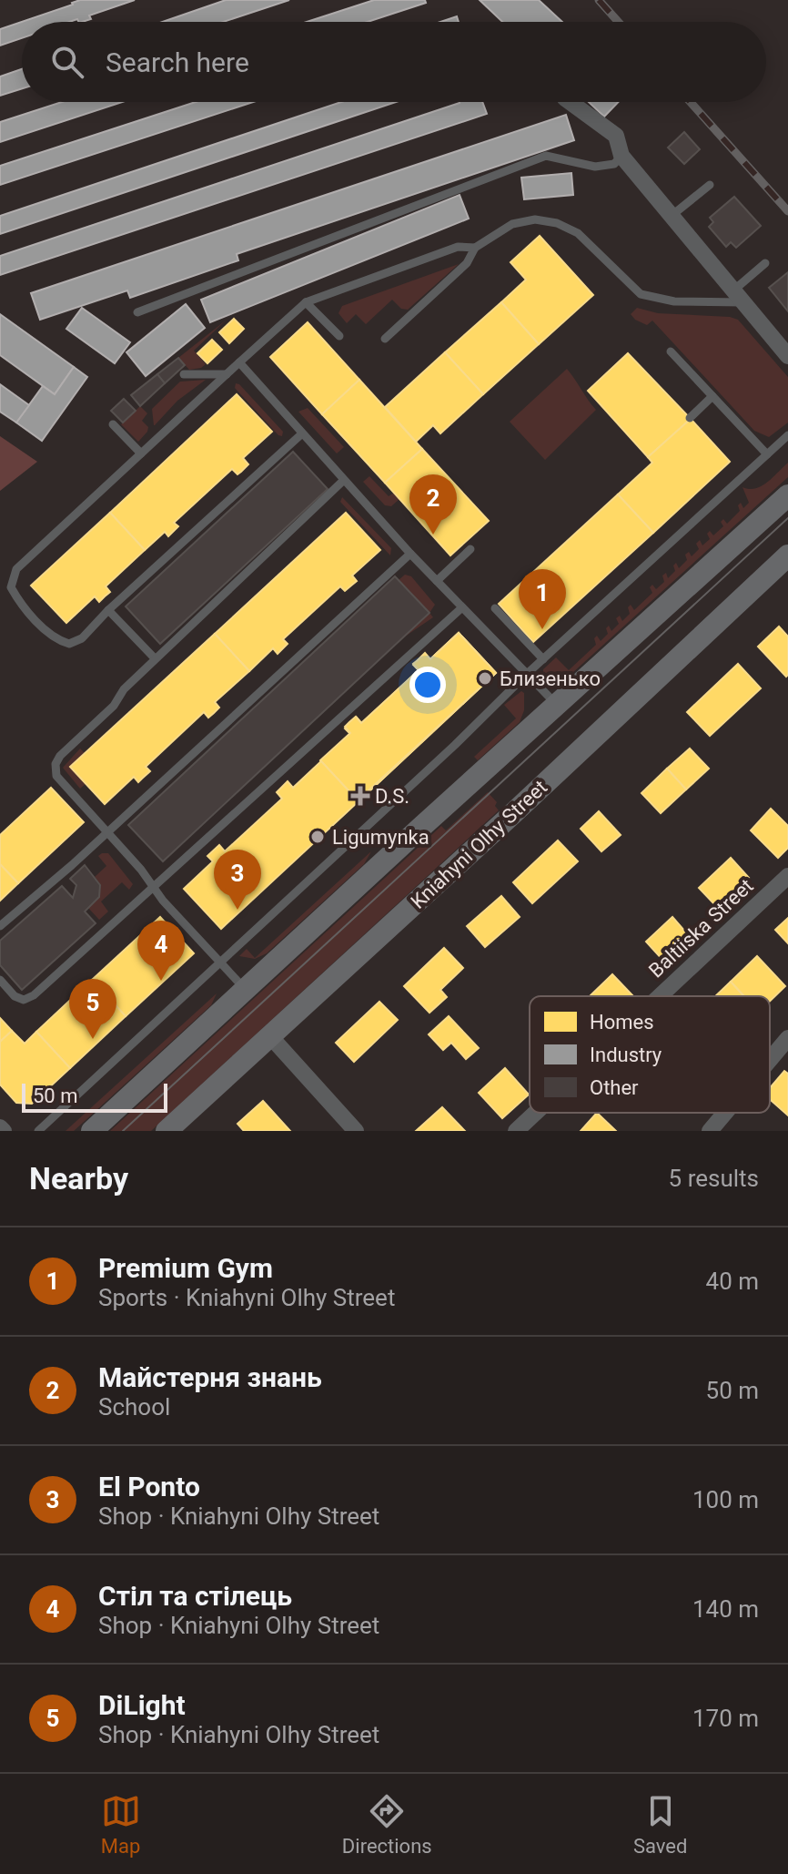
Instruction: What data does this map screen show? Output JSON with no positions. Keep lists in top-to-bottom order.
{
  "streets": {
    "main road": ["Kniahyni Olhy Street"],
    "street": ["Baltiiska Street"]
  },
  "places": {
    "other": ["Близенько", "Ligumynka"],
    "health": ["D.S."]
  },
  "legend": ["Homes", "Industry", "Other"],
  "scale_bar": "50 m",
  "page": {
    "search": "Search here",
    "pins": [
      "2",
      "1",
      "3",
      "4",
      "5"
    ],
    "scale": "50 m",
    "heading": ["Nearby", "5 results"],
    "list": [
      {
        "mark": "1",
        "name": "Premium Gym",
        "note": "Sports · Kniahyni Olhy Street",
        "value": "40 m"
      },
      {
        "mark": "2",
        "name": "Майстерня знань",
        "note": "School",
        "value": "50 m"
      },
      {
        "mark": "3",
        "name": "El Ponto",
        "note": "Shop · Kniahyni Olhy Street",
        "value": "100 m"
      },
      {
        "mark": "4",
        "name": "Стіл та стілець",
        "note": "Shop · Kniahyni Olhy Street",
        "value": "140 m"
      },
      {
        "mark": "5",
        "name": "DiLight",
        "note": "Shop · Kniahyni Olhy Street",
        "value": "170 m"
      }
    ],
    "nav": ["Map", "Directions", "Saved"]
  }
}
